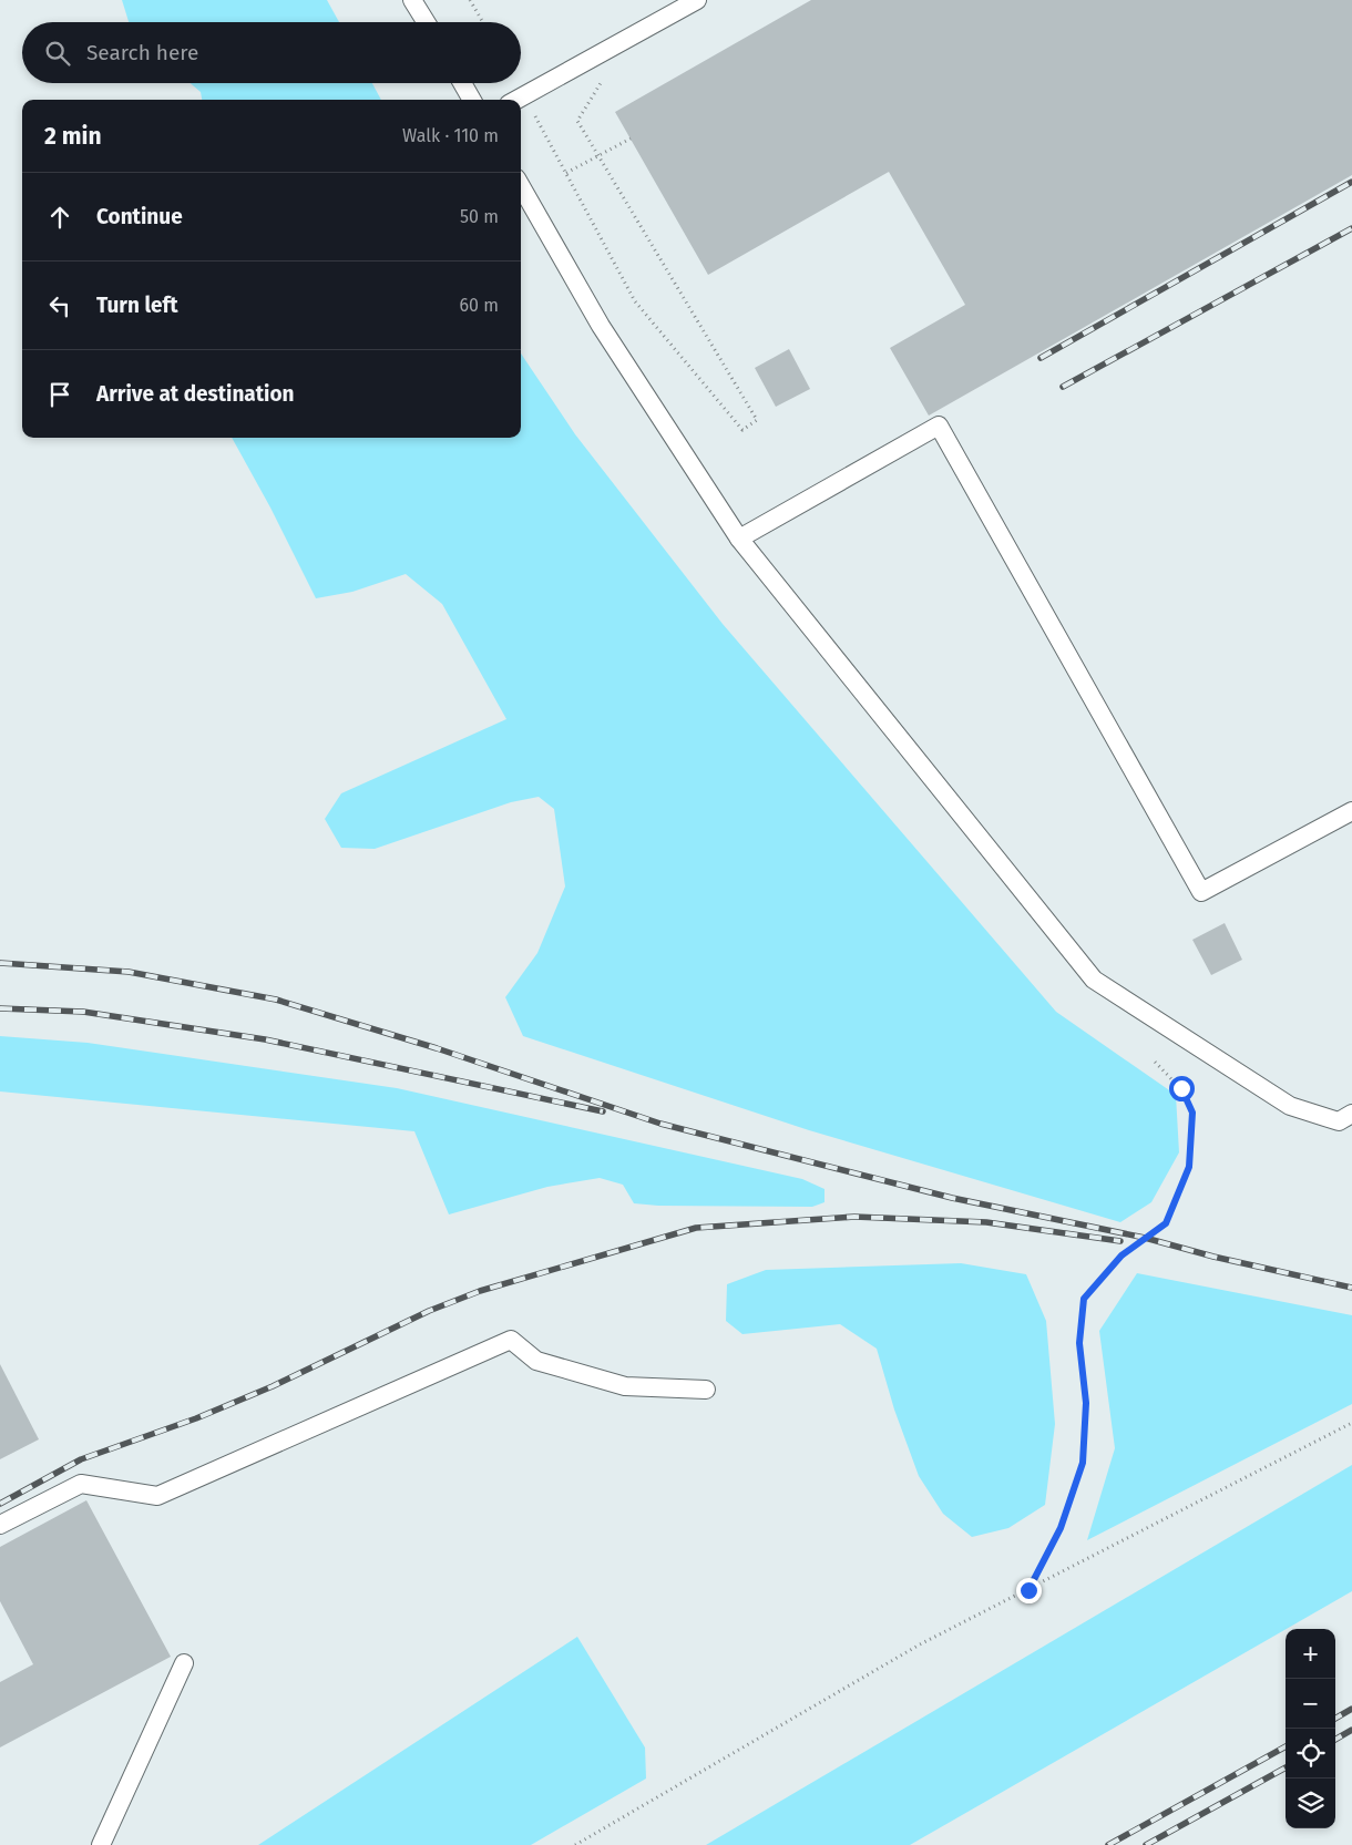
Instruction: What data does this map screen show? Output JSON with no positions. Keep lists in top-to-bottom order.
{
  "page": {
    "search": "Search here",
    "heading": ["2 min", "Walk · 110 m"],
    "list": [
      ["Continue", "50 m"],
      ["Turn left", "60 m"],
      "Arrive at destination"
    ],
    "map_buttons": ["+", "−"]
  }
}
